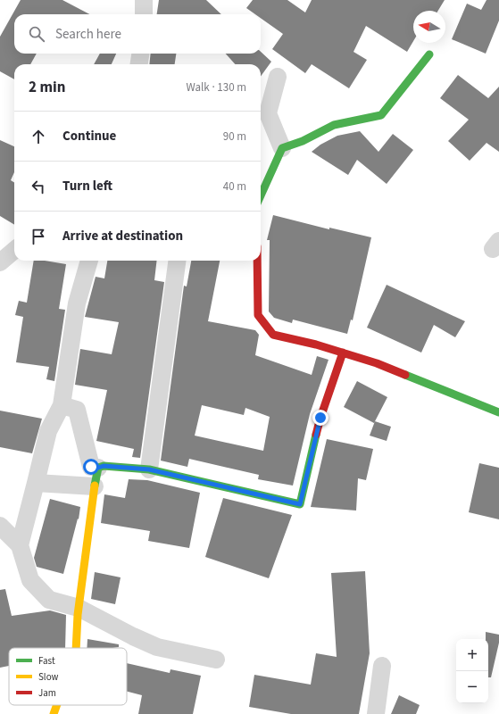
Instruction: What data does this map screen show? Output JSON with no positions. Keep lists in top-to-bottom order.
{
  "legend": ["Fast", "Slow", "Jam"],
  "north": "left",
  "page": {
    "search": "Search here",
    "heading": ["2 min", "Walk · 130 m"],
    "list": [
      ["Continue", "90 m"],
      ["Turn left", "40 m"],
      "Arrive at destination"
    ],
    "map_buttons": ["+", "−"]
  }
}
